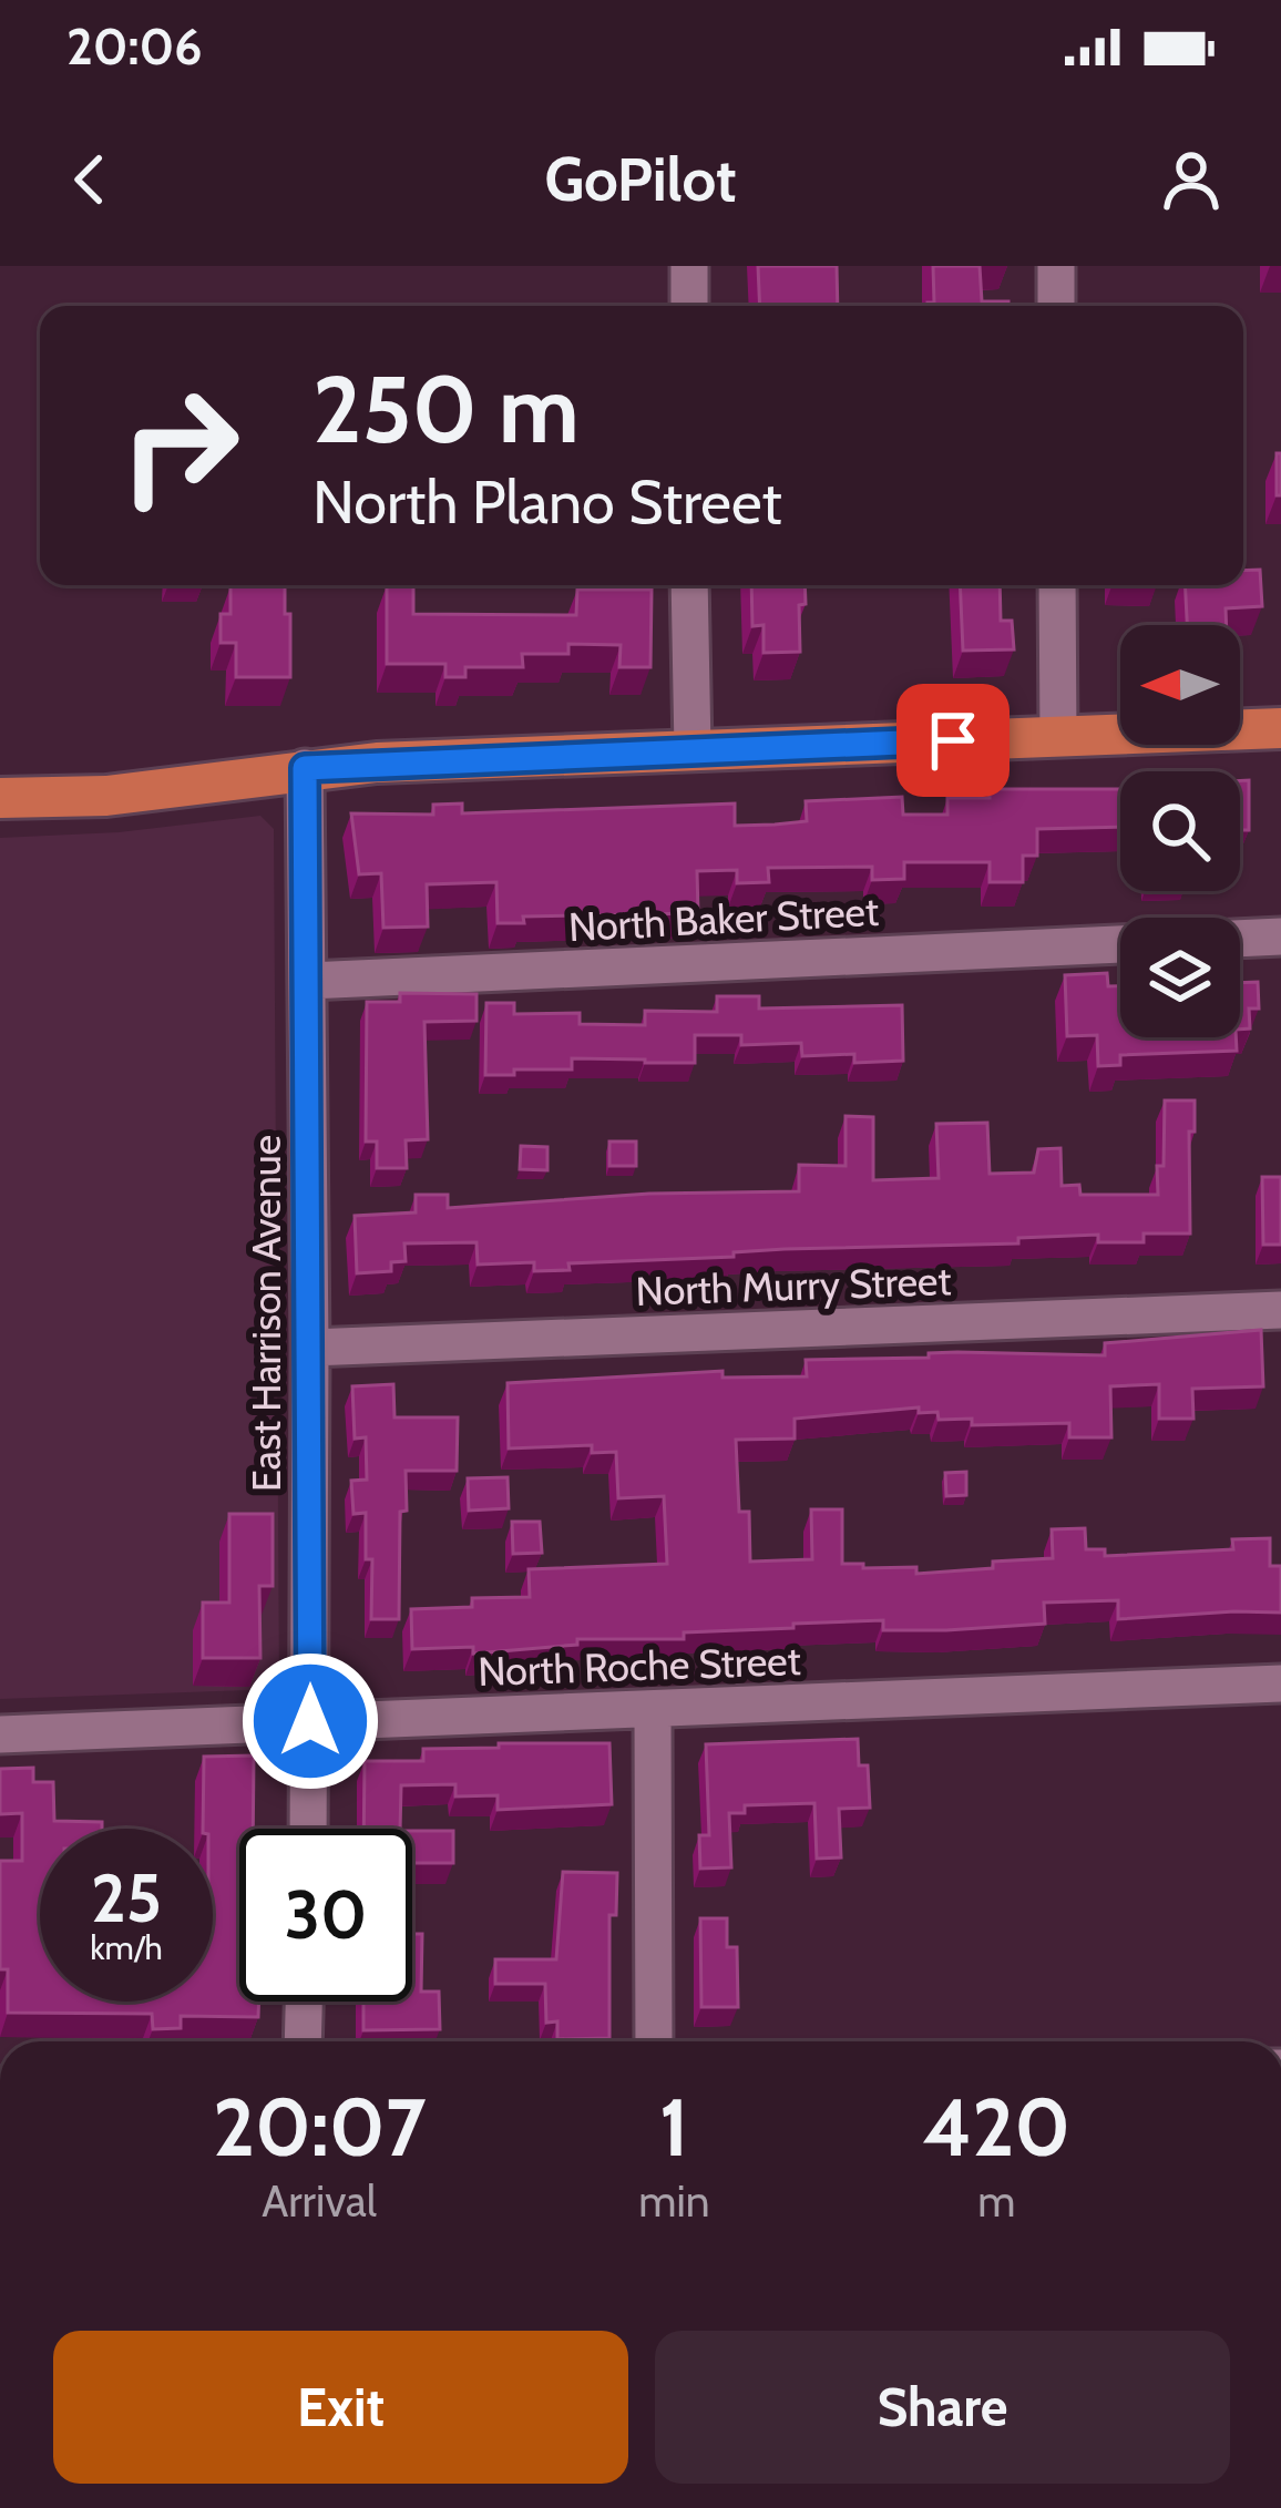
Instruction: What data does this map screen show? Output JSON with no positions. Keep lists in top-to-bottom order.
{
  "streets": {
    "street": [
      "North Baker Street",
      "North Murry Street",
      "East Harrison Avenue",
      "North Roche Street"
    ]
  },
  "crossings": [
    ["North Baker Street", "East Harrison Avenue"],
    ["North Murry Street", "East Harrison Avenue"],
    ["East Harrison Avenue", "North Roche Street"]
  ],
  "north": "left",
  "page": {
    "status": "20:06",
    "header": "GoPilot",
    "turn": ["250 m", "North Plano Street"],
    "speed": "25 km/h",
    "limit": "30",
    "eta": [
      "20:07",
      "Arrival",
      "1",
      "min",
      "420",
      "m"
    ],
    "buttons": ["Exit", "Share"]
  }
}
